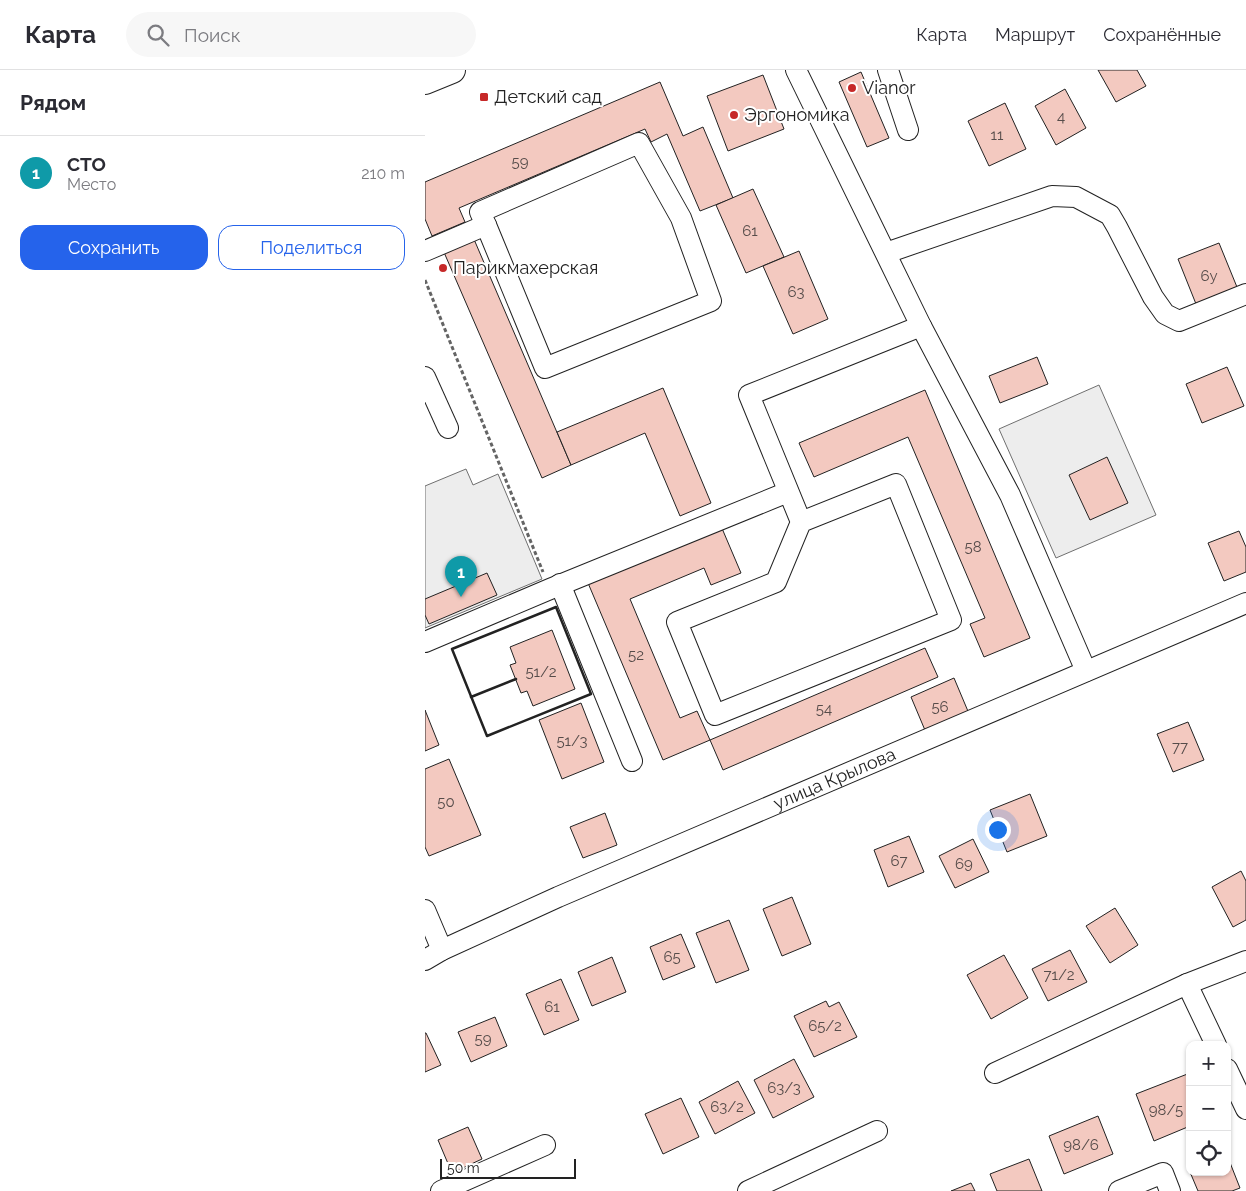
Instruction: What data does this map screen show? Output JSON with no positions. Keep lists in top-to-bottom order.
{
  "streets": {
    "street": ["улица Крылова"]
  },
  "places": {
    "other": ["Vianor", "Эргономика", "Парикмахерская"],
    "transit": ["Детский сад"]
  },
  "house_numbers": [
    "4",
    "11",
    "59",
    "61",
    "6у",
    "63",
    "58",
    "52",
    "51/2",
    "56",
    "54",
    "51/3",
    "77",
    "50",
    "67",
    "69",
    "65",
    "71/2",
    "61",
    "65/2",
    "59",
    "63/3",
    "63/2",
    "98/5",
    "98/6"
  ],
  "scale_bar": "50 m",
  "page": {
    "header": "Карта",
    "search": "Поиск",
    "nav": ["Карта", "Маршрут", "Сохранённые"],
    "heading": "Рядом",
    "list": [
      {
        "mark": "1",
        "name": "СТО",
        "note": "Место",
        "value": "210 m"
      }
    ],
    "buttons": ["Сохранить", "Поделиться"],
    "pins": "1",
    "map_buttons": ["+", "−"],
    "scale": "50 m"
  }
}
